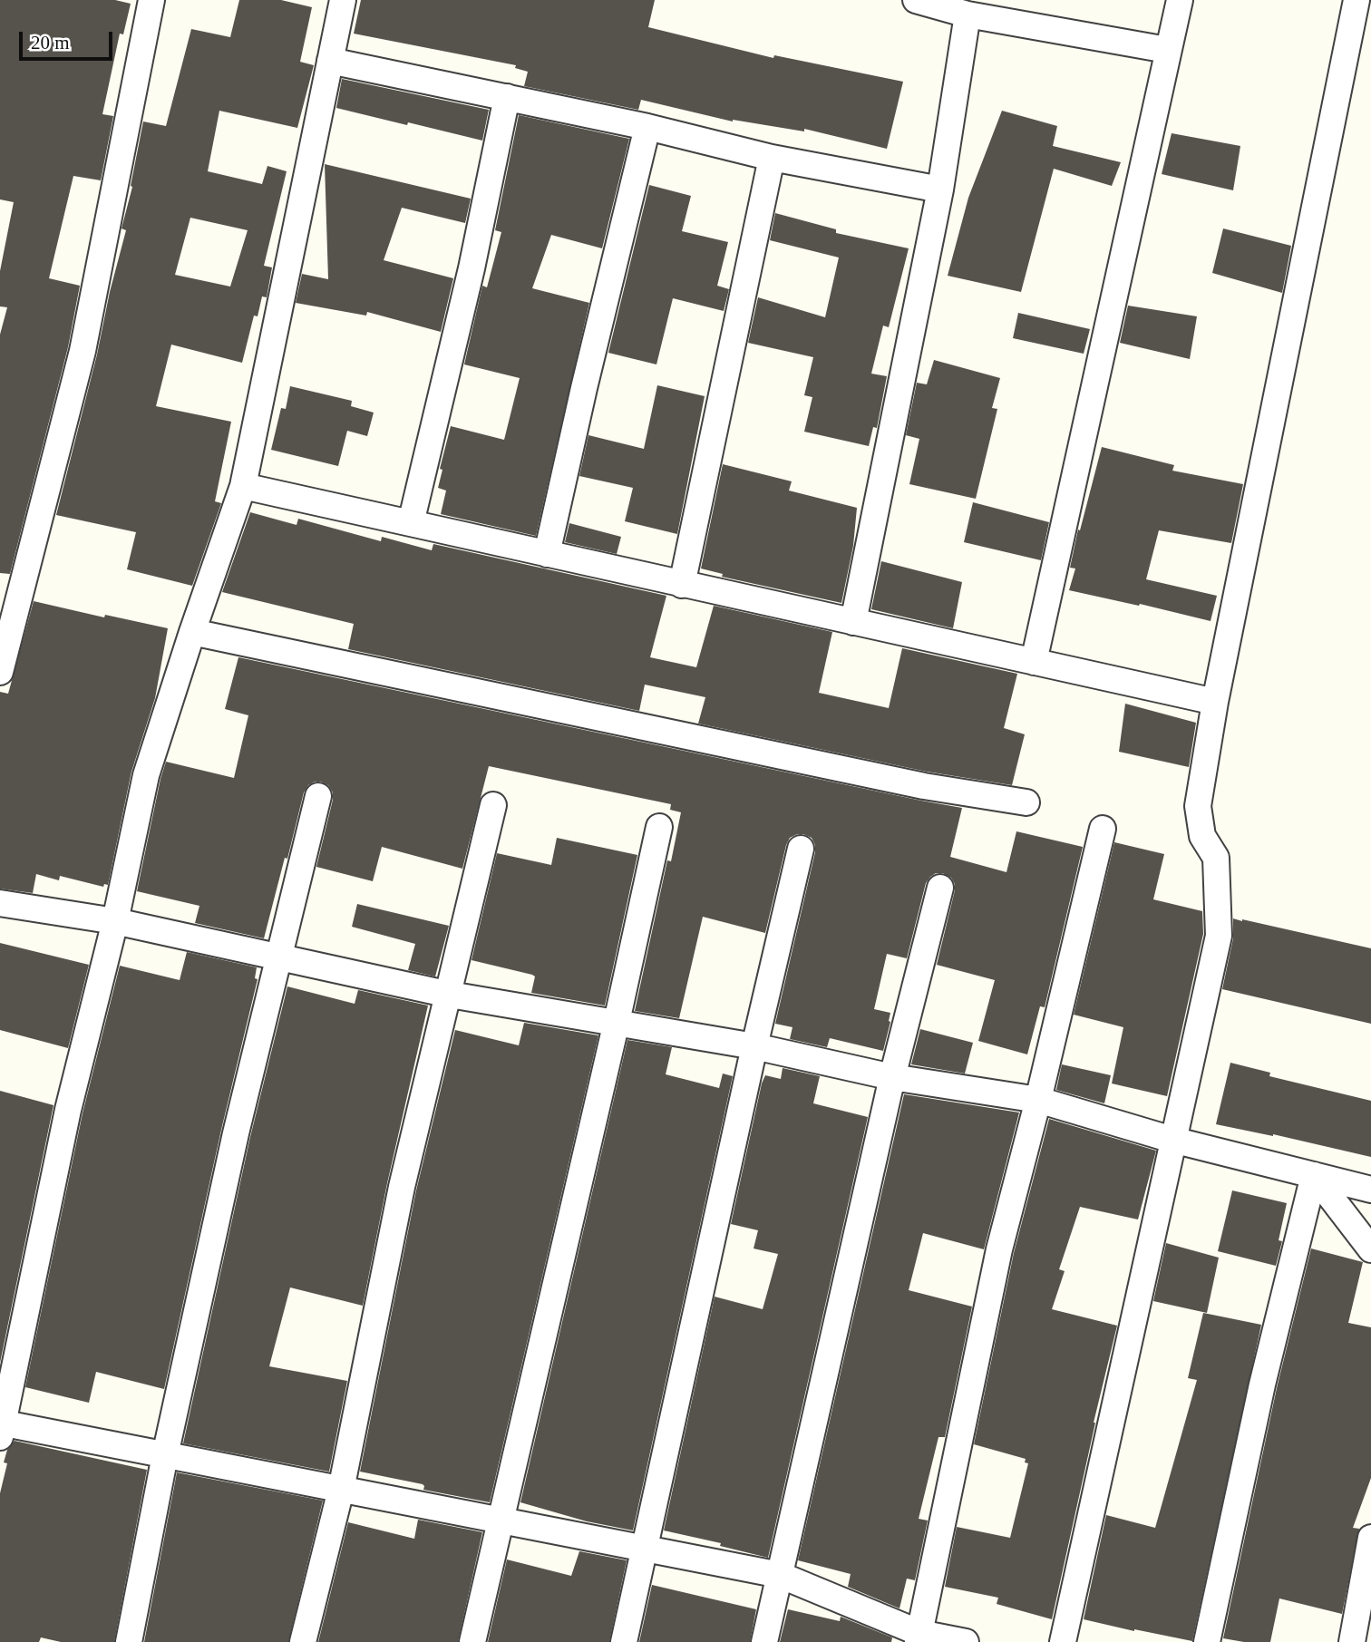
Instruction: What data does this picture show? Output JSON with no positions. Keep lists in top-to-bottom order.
{
  "scale_bar": "20 m"
}
